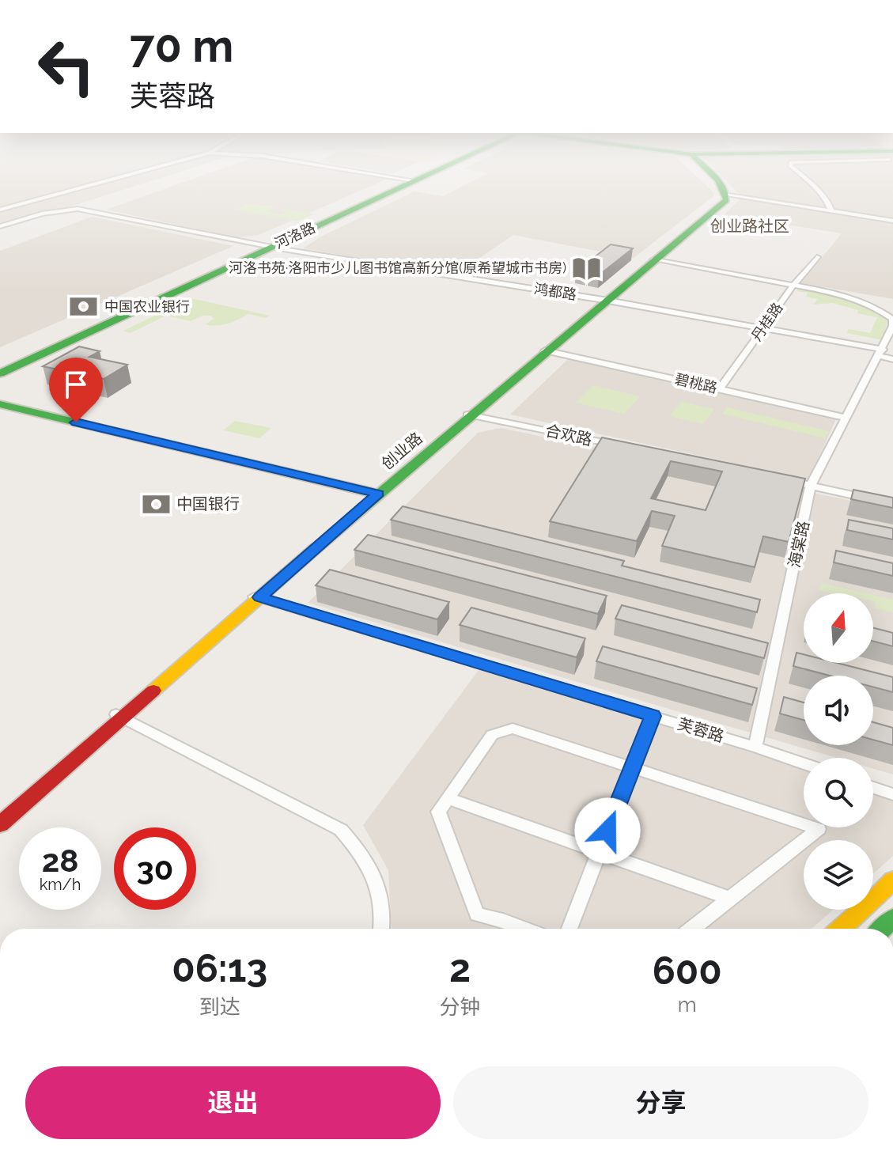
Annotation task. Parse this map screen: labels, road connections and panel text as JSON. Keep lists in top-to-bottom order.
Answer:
{
  "streets": {
    "street": [
      "河洛路",
      "鸿都路",
      "丹桂路",
      "碧桃路",
      "合欢路",
      "创业路",
      "海棠路",
      "芙蓉路"
    ]
  },
  "crossings": [
    ["河洛路", "鸿都路"],
    ["鸿都路", "丹桂路"],
    ["鸿都路", "创业路"],
    ["鸿都路", "海棠路"],
    ["丹桂路", "碧桃路"],
    ["丹桂路", "海棠路"],
    ["碧桃路", "创业路"],
    ["碧桃路", "海棠路"],
    ["合欢路", "创业路"],
    ["创业路", "海棠路"],
    ["创业路", "芙蓉路"],
    ["海棠路", "芙蓉路"]
  ],
  "districts": ["创业路社区"],
  "places": {
    "library": ["河洛书苑·洛阳市少儿图书馆高新分馆(原希望城市书房)"],
    "bank": ["中国农业银行", "中国银行"]
  },
  "north": "top",
  "page": {
    "turn": ["70 m", "芙蓉路"],
    "speed": "28 km/h",
    "limit": "30",
    "eta": [
      "06:13",
      "到达",
      "2",
      "分钟",
      "600",
      "m"
    ],
    "buttons": ["退出", "分享"]
  }
}
